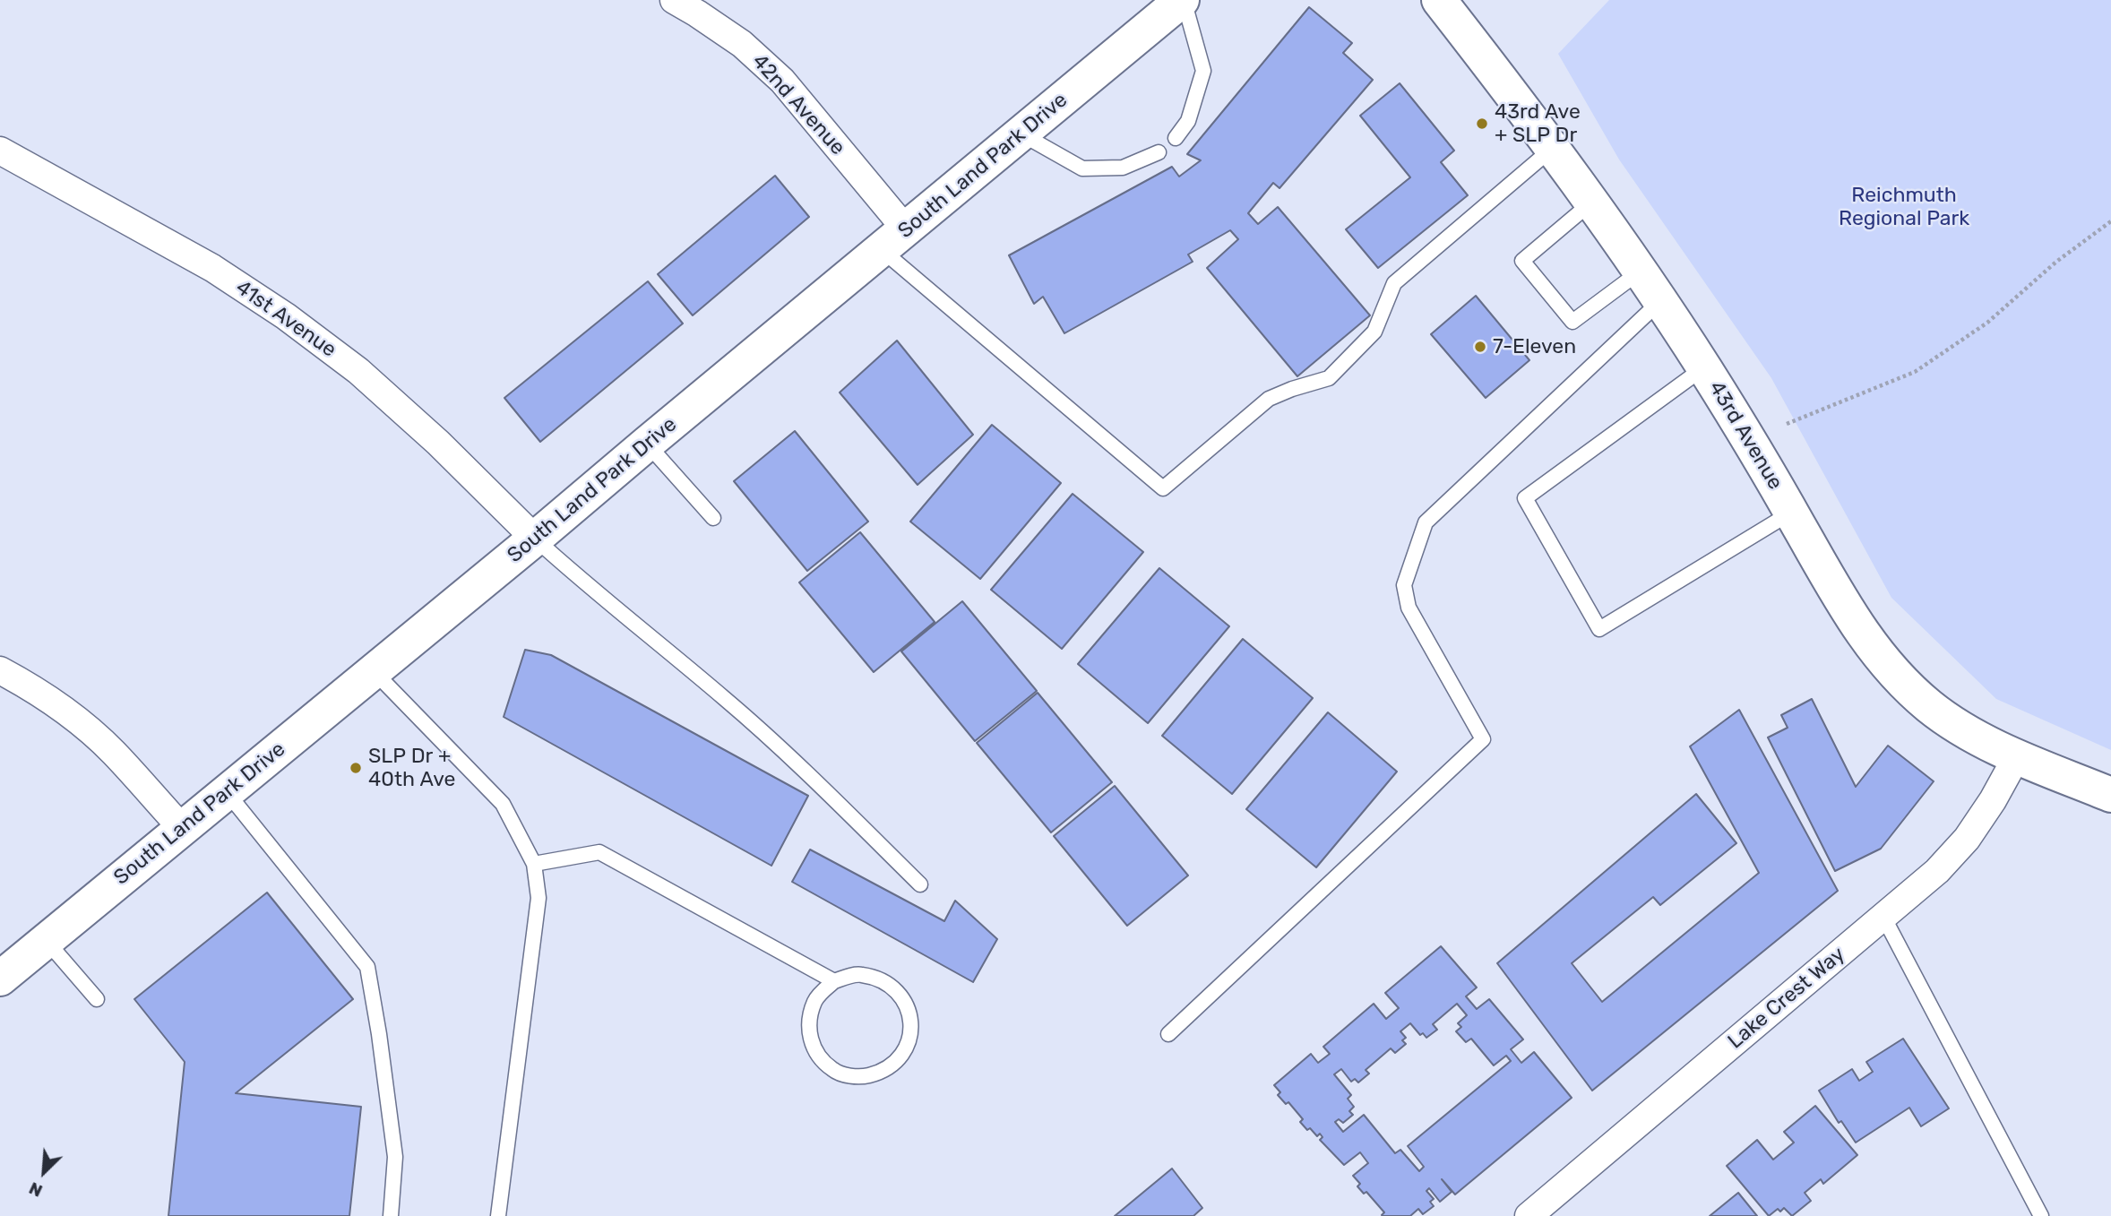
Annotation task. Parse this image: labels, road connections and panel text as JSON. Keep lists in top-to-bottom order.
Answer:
{
  "streets": {
    "street": [
      "42nd Avenue",
      "South Land Park Drive",
      "41st Avenue",
      "43rd Avenue",
      "Lake Crest Way"
    ]
  },
  "crossings": [
    ["42nd Avenue", "South Land Park Drive"],
    ["South Land Park Drive", "41st Avenue"],
    ["43rd Avenue", "Lake Crest Way"]
  ],
  "parks": ["Reichmuth Regional Park"],
  "places": ["43rd Ave + SLP Dr", "7-Eleven", "SLP Dr + 40th Ave"],
  "north": "bottom left"
}
